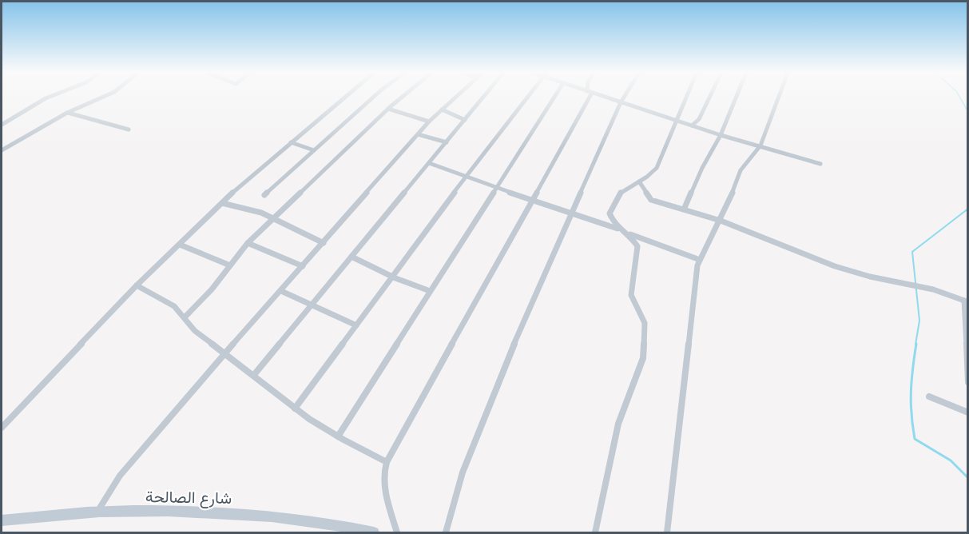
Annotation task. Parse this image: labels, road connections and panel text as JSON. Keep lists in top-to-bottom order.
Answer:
{
  "streets": {
    "main road": ["شارع الصالحة"]
  }
}
